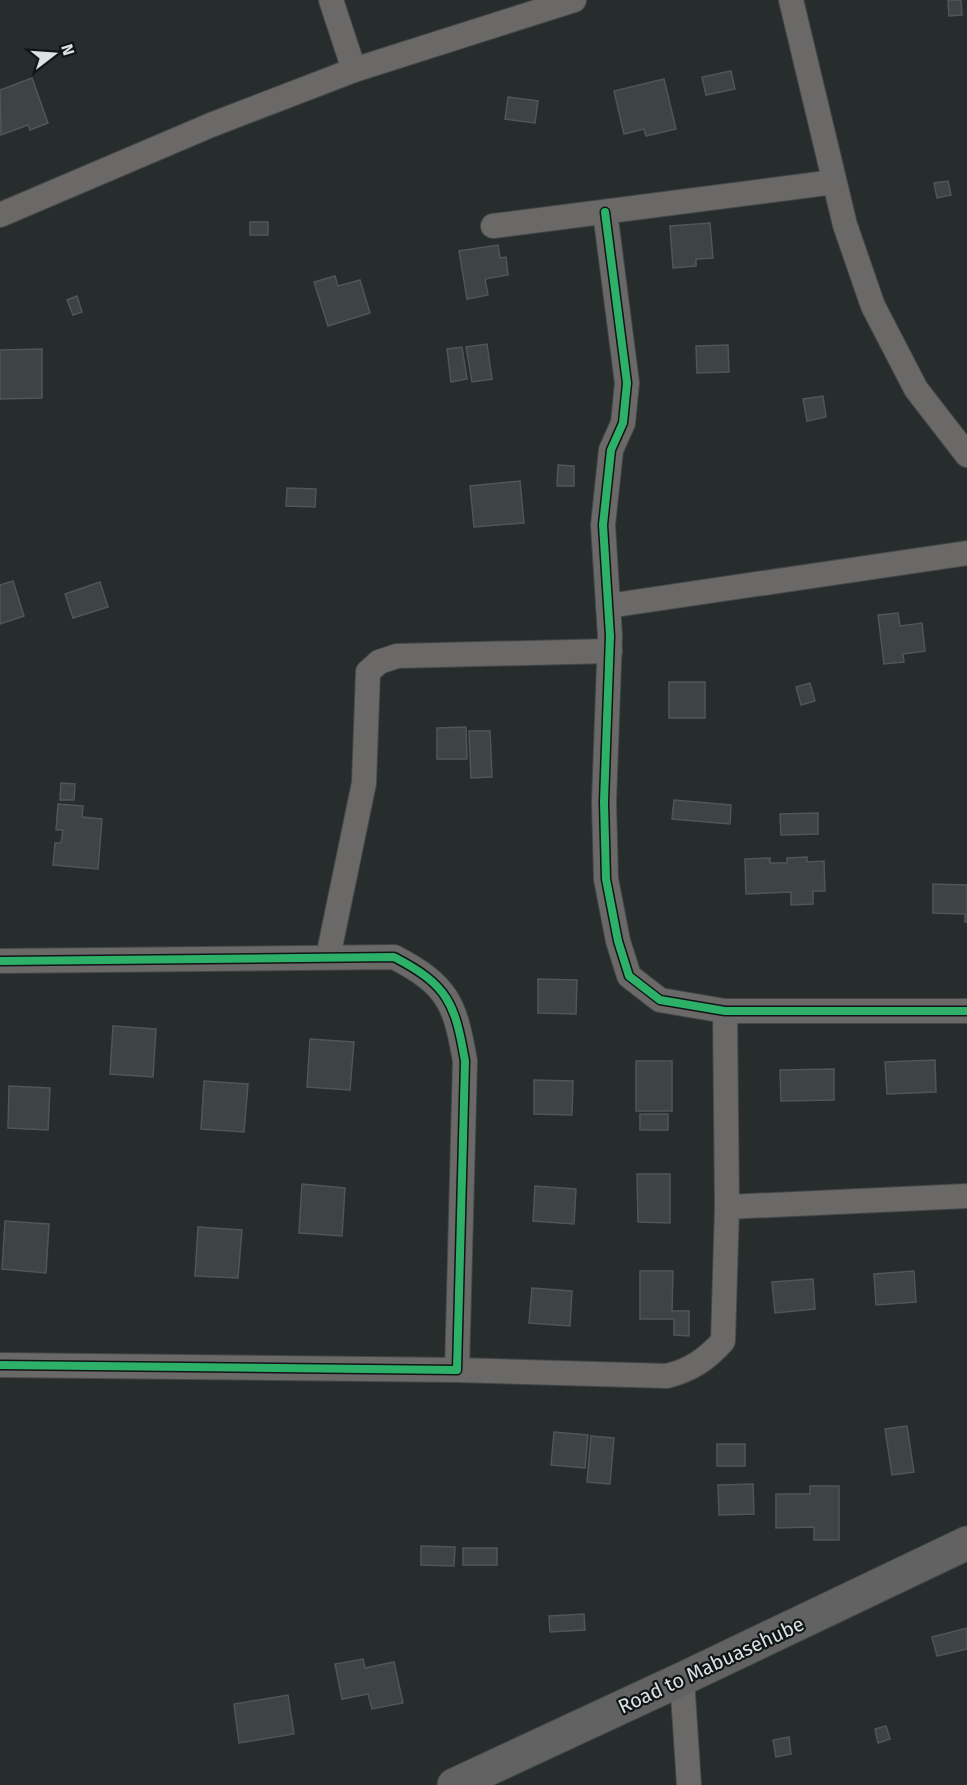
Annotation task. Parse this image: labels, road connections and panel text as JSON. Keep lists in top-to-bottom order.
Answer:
{
  "streets": {
    "main road": ["Road to Mabuasehube"]
  },
  "north": "right"
}
